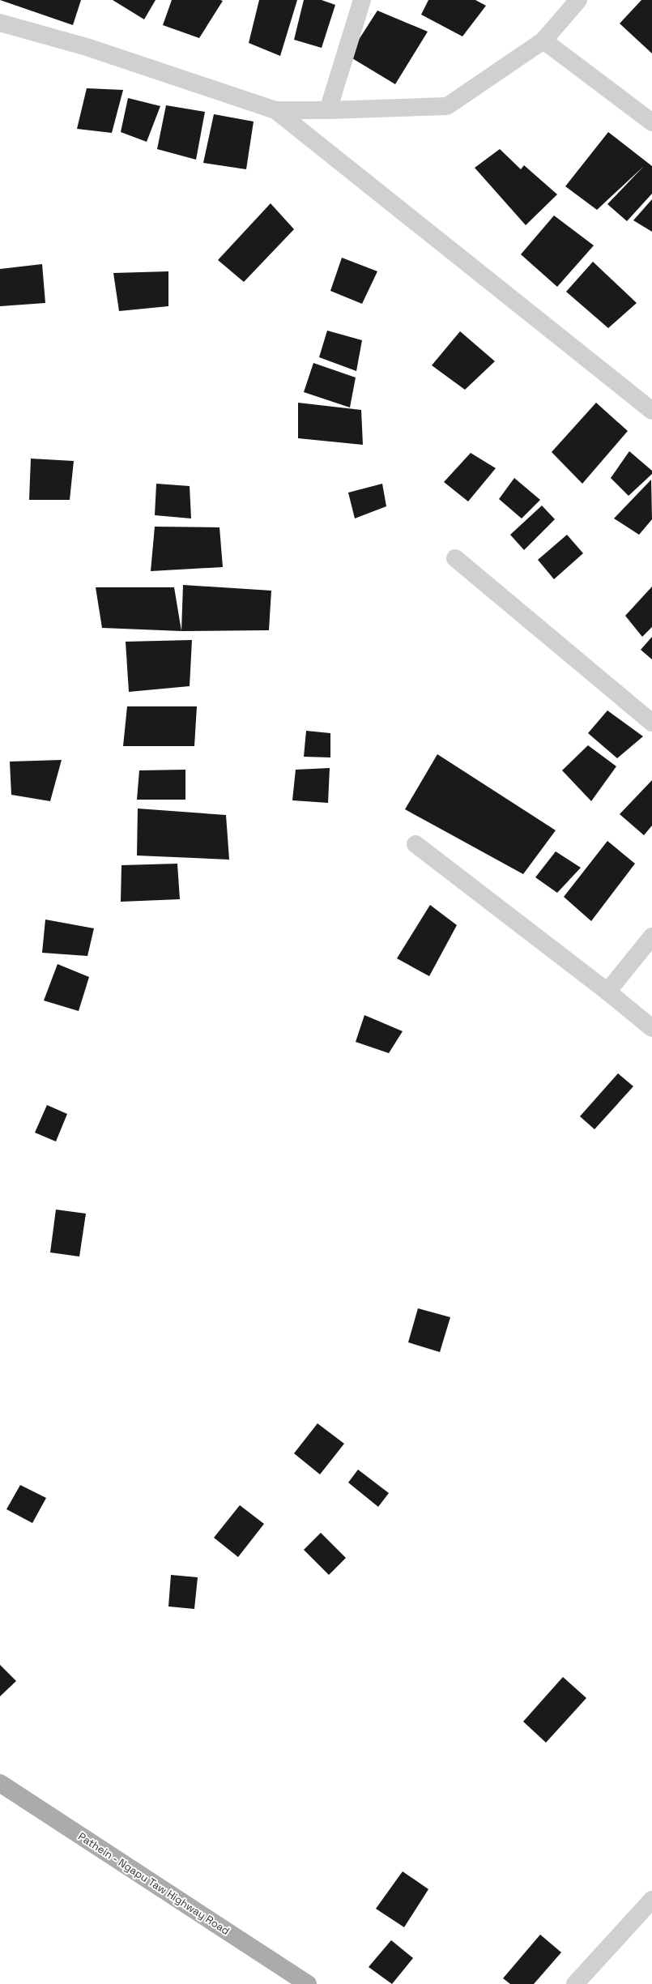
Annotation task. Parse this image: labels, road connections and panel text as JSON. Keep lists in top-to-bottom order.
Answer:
{
  "streets": {
    "main road": ["Pathein - Ngapu Taw Highway Road"]
  }
}
